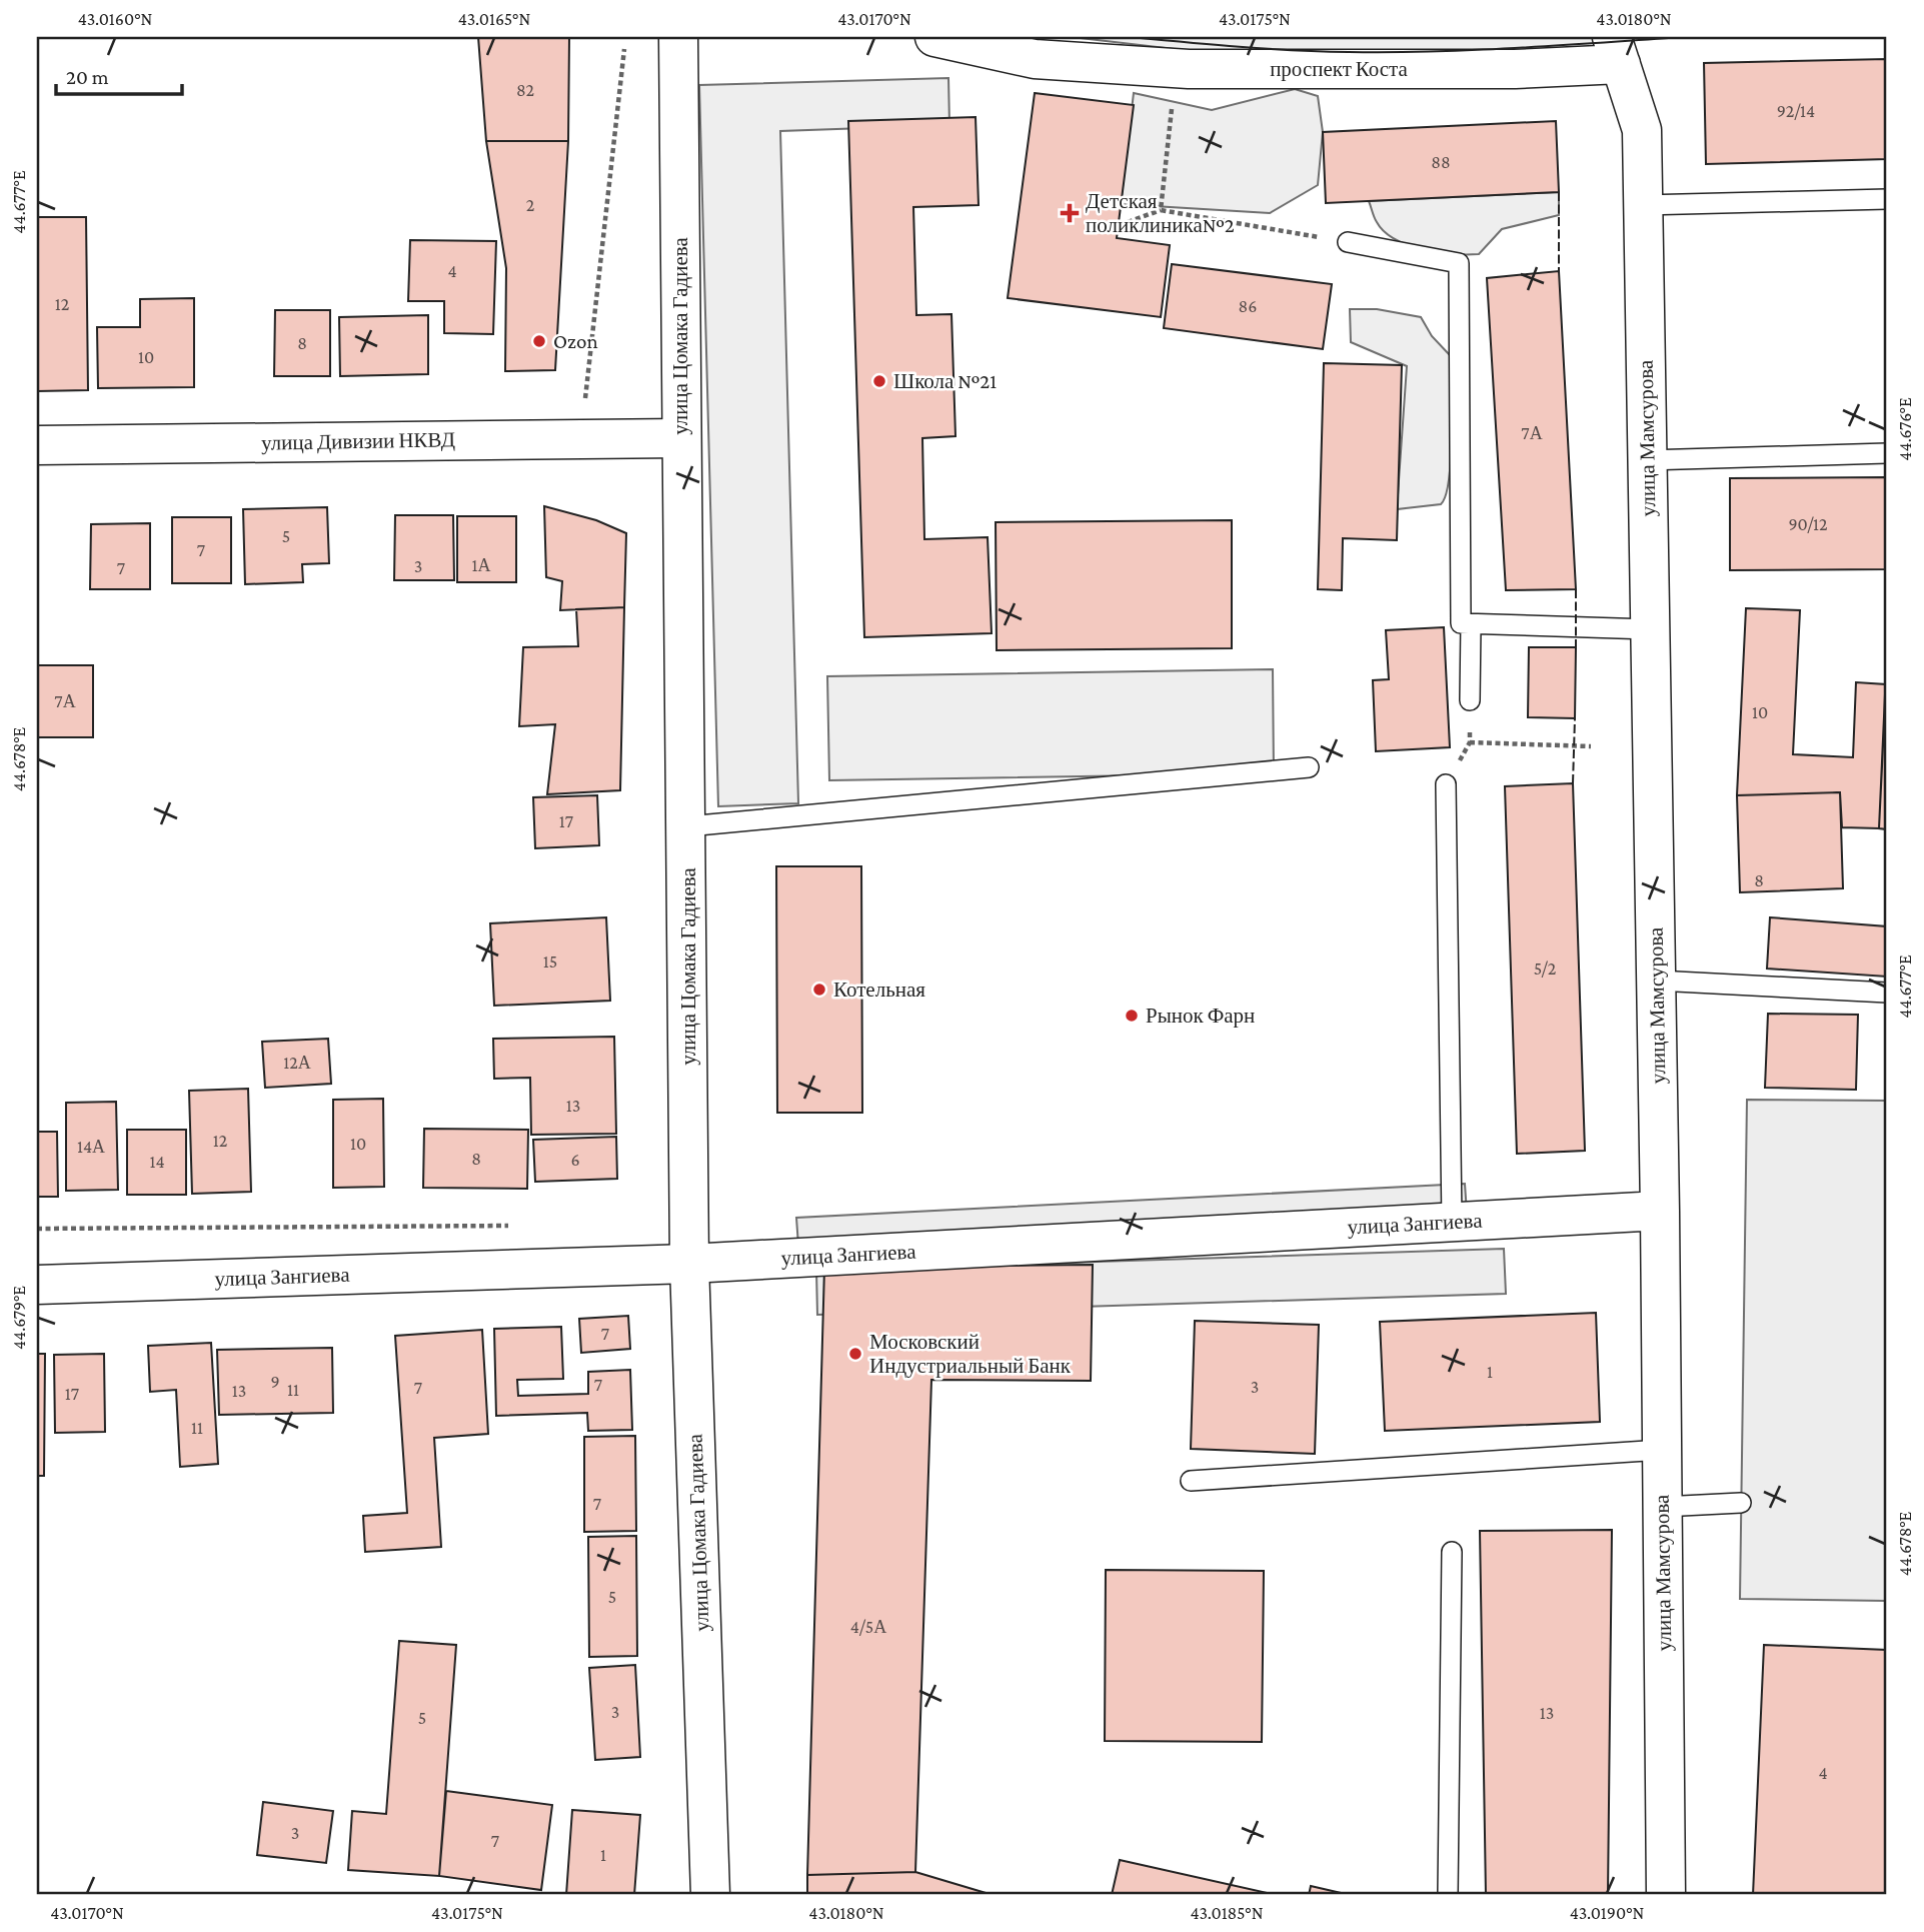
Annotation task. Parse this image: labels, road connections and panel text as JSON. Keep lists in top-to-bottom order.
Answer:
{
  "streets": {
    "street": [
      "проспект Коста",
      "улица Цомака Гадиева",
      "улица Мамсурова",
      "улица Дивизии НКВД",
      "улица Зангиева"
    ]
  },
  "crossings": [
    ["проспект Коста", "улица Мамсурова"],
    ["улица Цомака Гадиева", "улица Дивизии НКВД"],
    ["улица Цомака Гадиева", "улица Зангиева"],
    ["улица Мамсурова", "улица Зангиева"]
  ],
  "places": {
    "health": ["Детская поликлиника№2"],
    "other": [
      "Ozon",
      "Школа №21",
      "Котельная",
      "Рынок Фарн",
      "Московский Индустриальный Банк"
    ]
  },
  "house_numbers": [
    "82",
    "92/14",
    "88",
    "2",
    "4",
    "12",
    "86",
    "8",
    "10",
    "7А",
    "90/12",
    "5",
    "7",
    "1А",
    "3",
    "7",
    "7А",
    "10",
    "17",
    "8",
    "15",
    "5/2",
    "12А",
    "13",
    "12",
    "10",
    "14А",
    "8",
    "6",
    "14",
    "7",
    "1",
    "9",
    "7",
    "3",
    "7",
    "11",
    "13",
    "17",
    "11",
    "7",
    "5",
    "4/5А",
    "3",
    "13",
    "5",
    "4",
    "3",
    "7",
    "1"
  ],
  "scale_bar": "20 m",
  "coordinates": [
    "43.0160°N",
    "43.0165°N",
    "43.0170°N",
    "43.0175°N",
    "43.0180°N",
    "44.677°E",
    "44.676°E",
    "44.678°E",
    "44.679°E",
    "43.0185°N",
    "43.0190°N"
  ]
}
